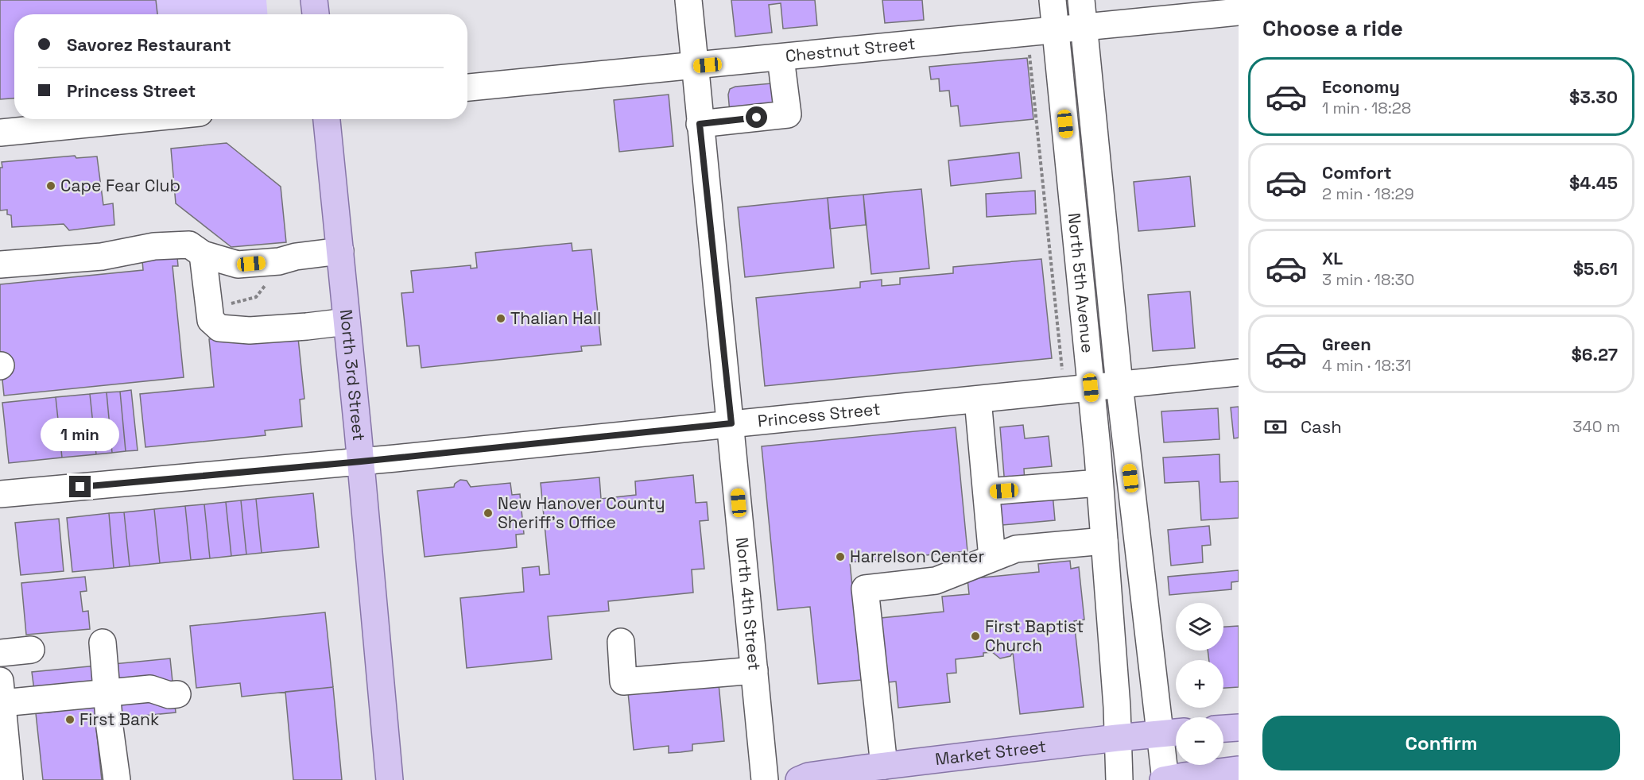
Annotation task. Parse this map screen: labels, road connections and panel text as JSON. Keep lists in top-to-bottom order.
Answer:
{
  "streets": {
    "main road": ["North 3rd Street", "Market Street"],
    "street": [
      "Chestnut Street",
      "North 5th Avenue",
      "Princess Street",
      "North 4th Street"
    ]
  },
  "crossings": [
    ["Chestnut Street", "North 5th Avenue"],
    ["Chestnut Street", "North 4th Street"],
    ["North 5th Avenue", "Princess Street"],
    ["North 5th Avenue", "Market Street"],
    ["North 3rd Street", "Princess Street"],
    ["Princess Street", "North 4th Street"]
  ],
  "places": [
    "Cape Fear Club",
    "Thalian Hall",
    "New Hanover County Sheriff's Office",
    "Harrelson Center",
    "First Baptist Church",
    "First Bank"
  ],
  "page": {
    "heading": "Choose a ride",
    "banner": ["Savorez Restaurant", "Princess Street"],
    "list": [
      {
        "name": "Economy",
        "note": "1 min · 18:28",
        "value": "$3.30"
      },
      {
        "name": "Comfort",
        "note": "2 min · 18:29",
        "value": "$4.45"
      },
      {
        "name": "XL",
        "note": "3 min · 18:30",
        "value": "$5.61"
      },
      {
        "name": "Green",
        "note": "4 min · 18:31",
        "value": "$6.27"
      }
    ],
    "pay": ["Cash", "340 m"],
    "bubble": "1 min",
    "map_buttons": ["+", "−"],
    "buttons": "Confirm"
  }
}
